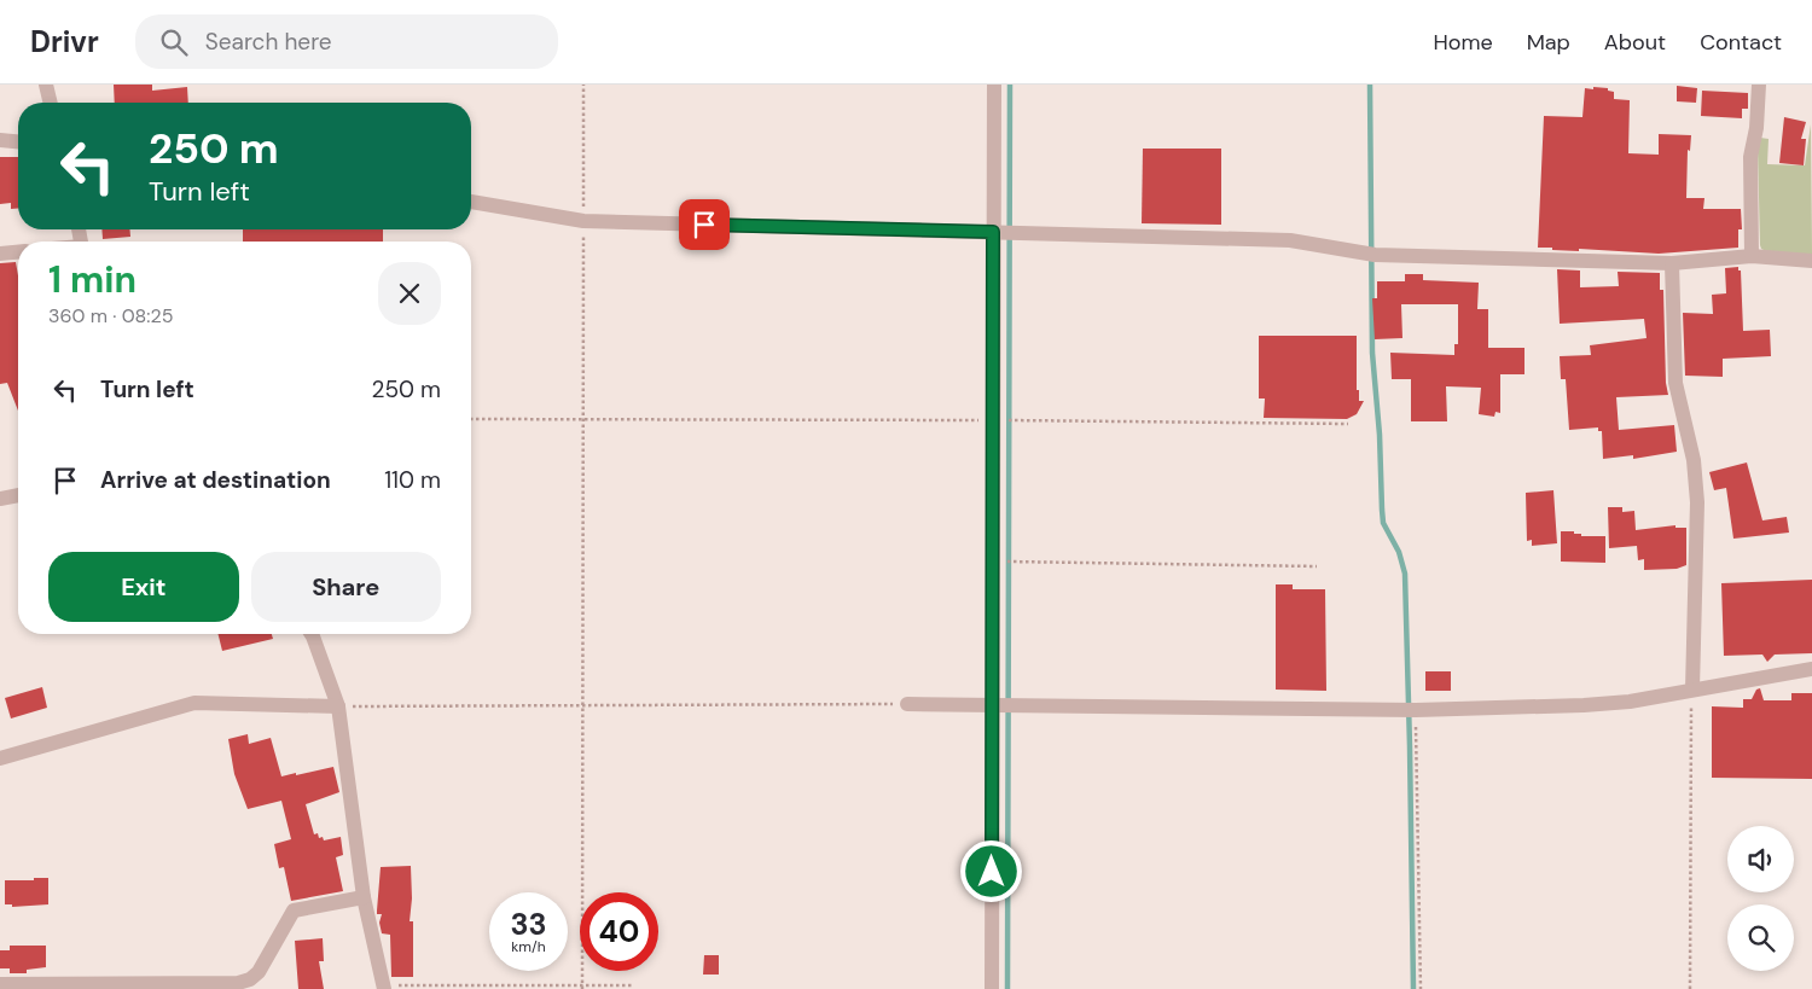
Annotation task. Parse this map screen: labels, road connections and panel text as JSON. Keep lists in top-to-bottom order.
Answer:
{
  "page": {
    "header": "Drivr",
    "search": "Search here",
    "nav": [
      "Home",
      "Map",
      "About",
      "Contact"
    ],
    "turn": ["250 m", "Turn left"],
    "heading": ["1 min", "360 m · 08:25"],
    "list": [
      {
        "name": "Turn left",
        "value": "250 m"
      },
      {
        "name": "Arrive at destination",
        "value": "110 m"
      }
    ],
    "buttons": ["Exit", "Share"],
    "speed": "33 km/h",
    "limit": "40"
  }
}
